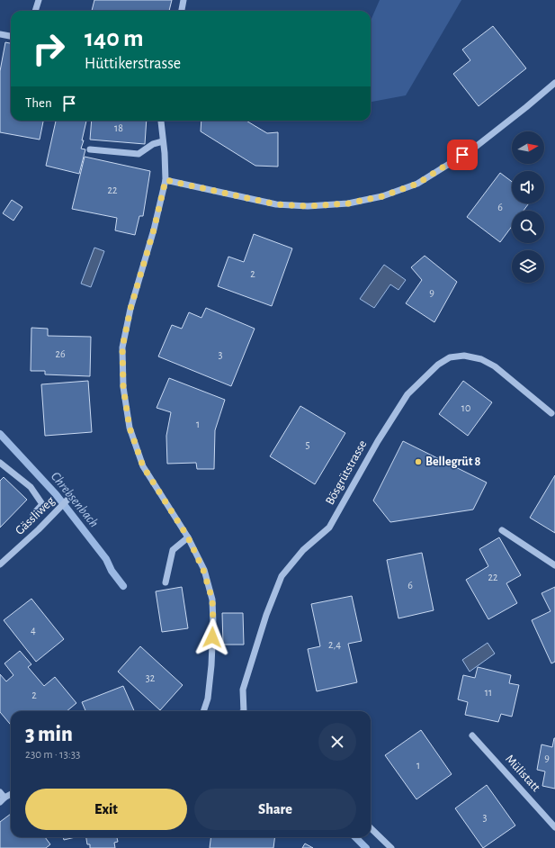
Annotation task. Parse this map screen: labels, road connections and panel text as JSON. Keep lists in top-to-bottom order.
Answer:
{
  "streets": {
    "street": ["Bösgrütstrasse", "Gässliweg", "Mülistatt"]
  },
  "water": ["Chrebsenbach"],
  "places": ["Bellegrüt 8"],
  "house_numbers": [
    "18",
    "22",
    "6",
    "2",
    "9",
    "26",
    "3",
    "10",
    "1",
    "5",
    "22",
    "6",
    "4",
    "2,4",
    "32",
    "11",
    "2",
    "9",
    "1",
    "3"
  ],
  "north": "right",
  "page": {
    "turn": ["140 m", "Hüttikerstrasse"],
    "then": "Then",
    "heading": ["3 min", "230 m · 13:33"],
    "buttons": ["Exit", "Share"]
  }
}
